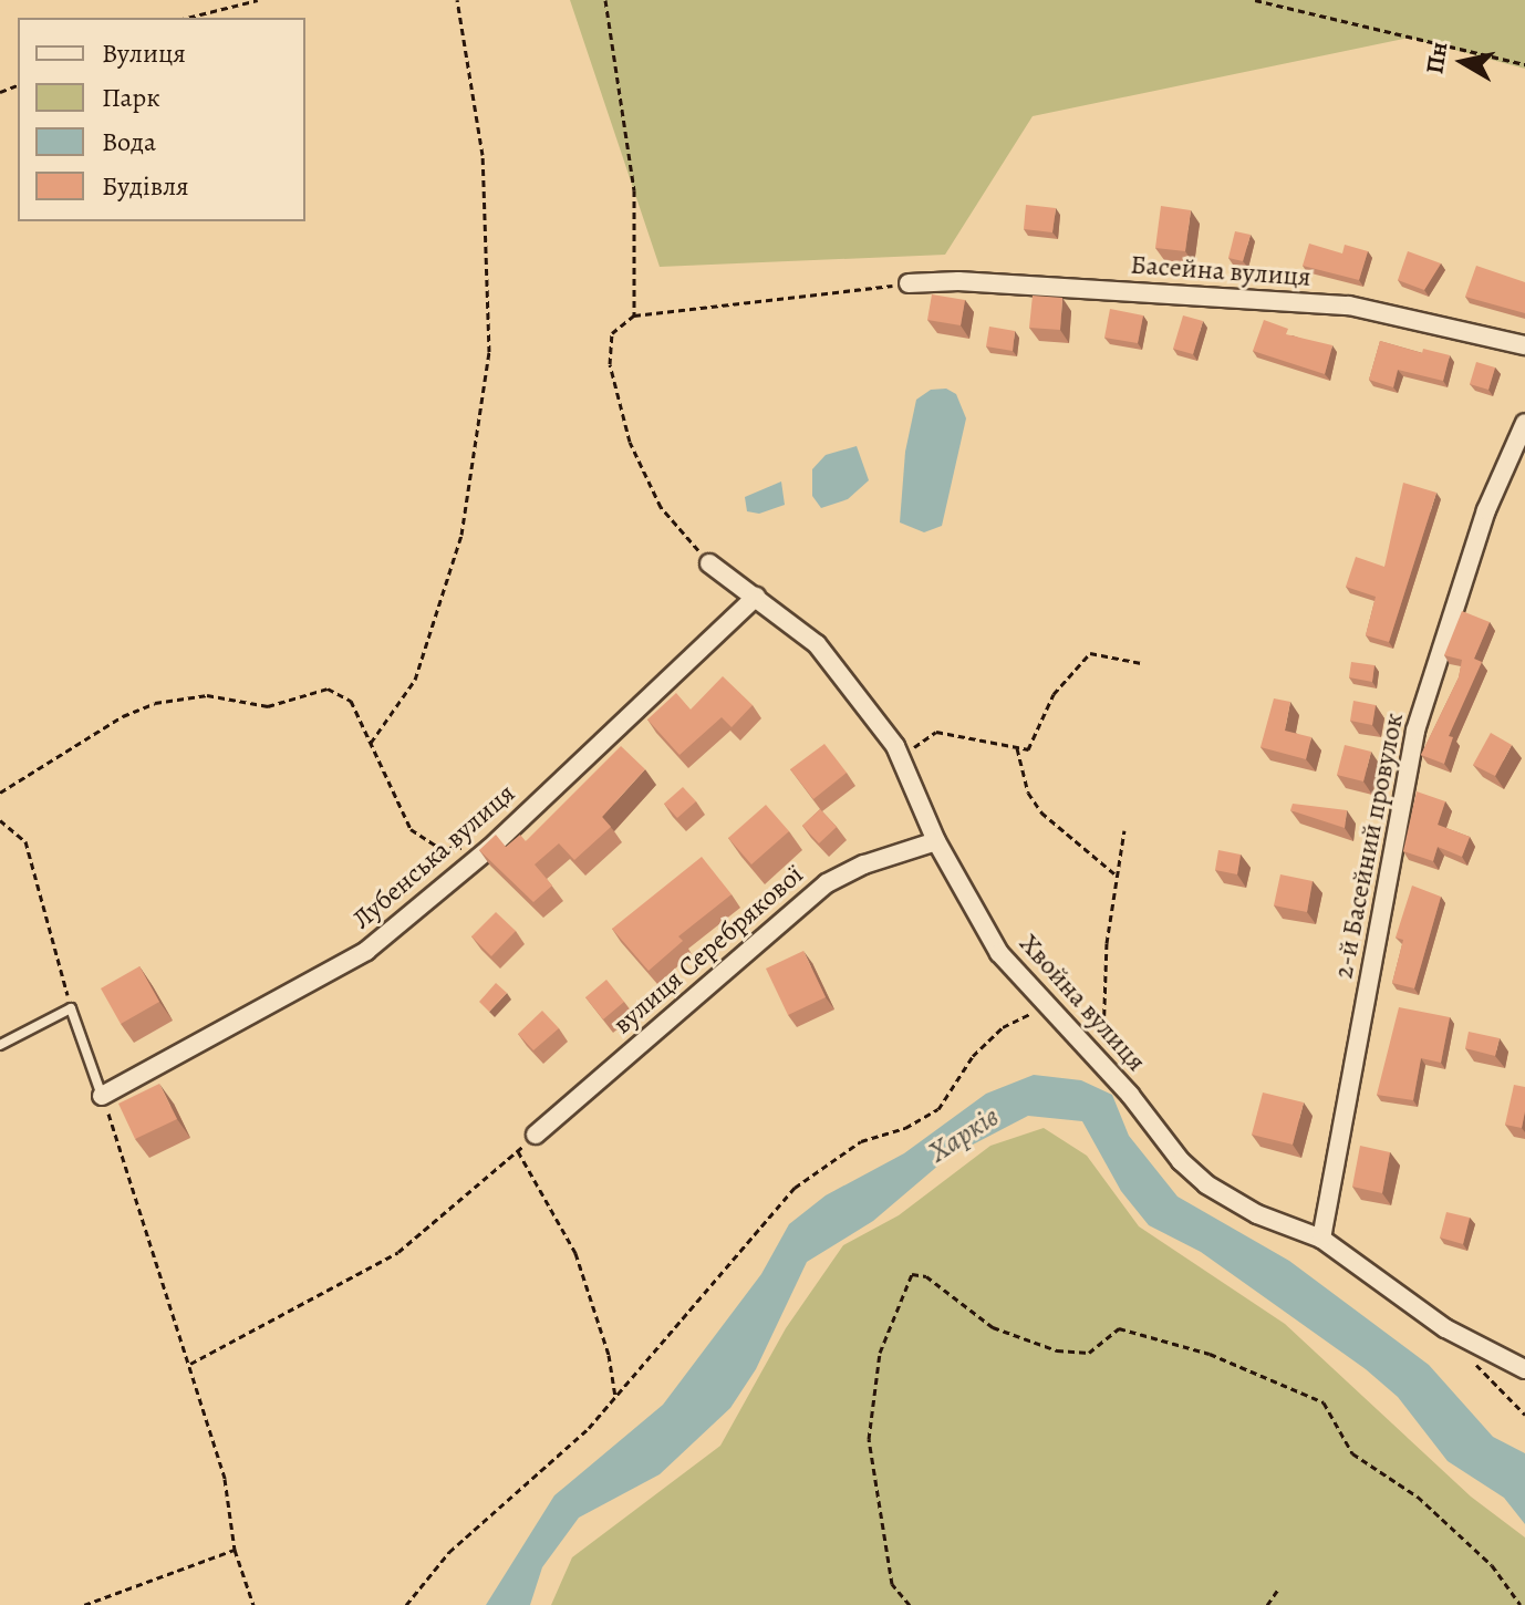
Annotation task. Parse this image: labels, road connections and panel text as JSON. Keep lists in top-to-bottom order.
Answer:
{
  "streets": {
    "street": [
      "Басейна вулиця",
      "2-й Басейний провулок",
      "Лубeнська вулиця",
      "вулиця Серебрякової",
      "Хвойна вулиця"
    ]
  },
  "crossings": [
    ["2-й Басейний провулок", "Хвойна вулиця"],
    ["Лубeнська вулиця", "Хвойна вулиця"],
    ["вулиця Серебрякової", "Хвойна вулиця"]
  ],
  "water": ["Харків"],
  "legend": [
    "Вулиця",
    "Парк",
    "Вода",
    "Будівля"
  ],
  "north": "left"
}
